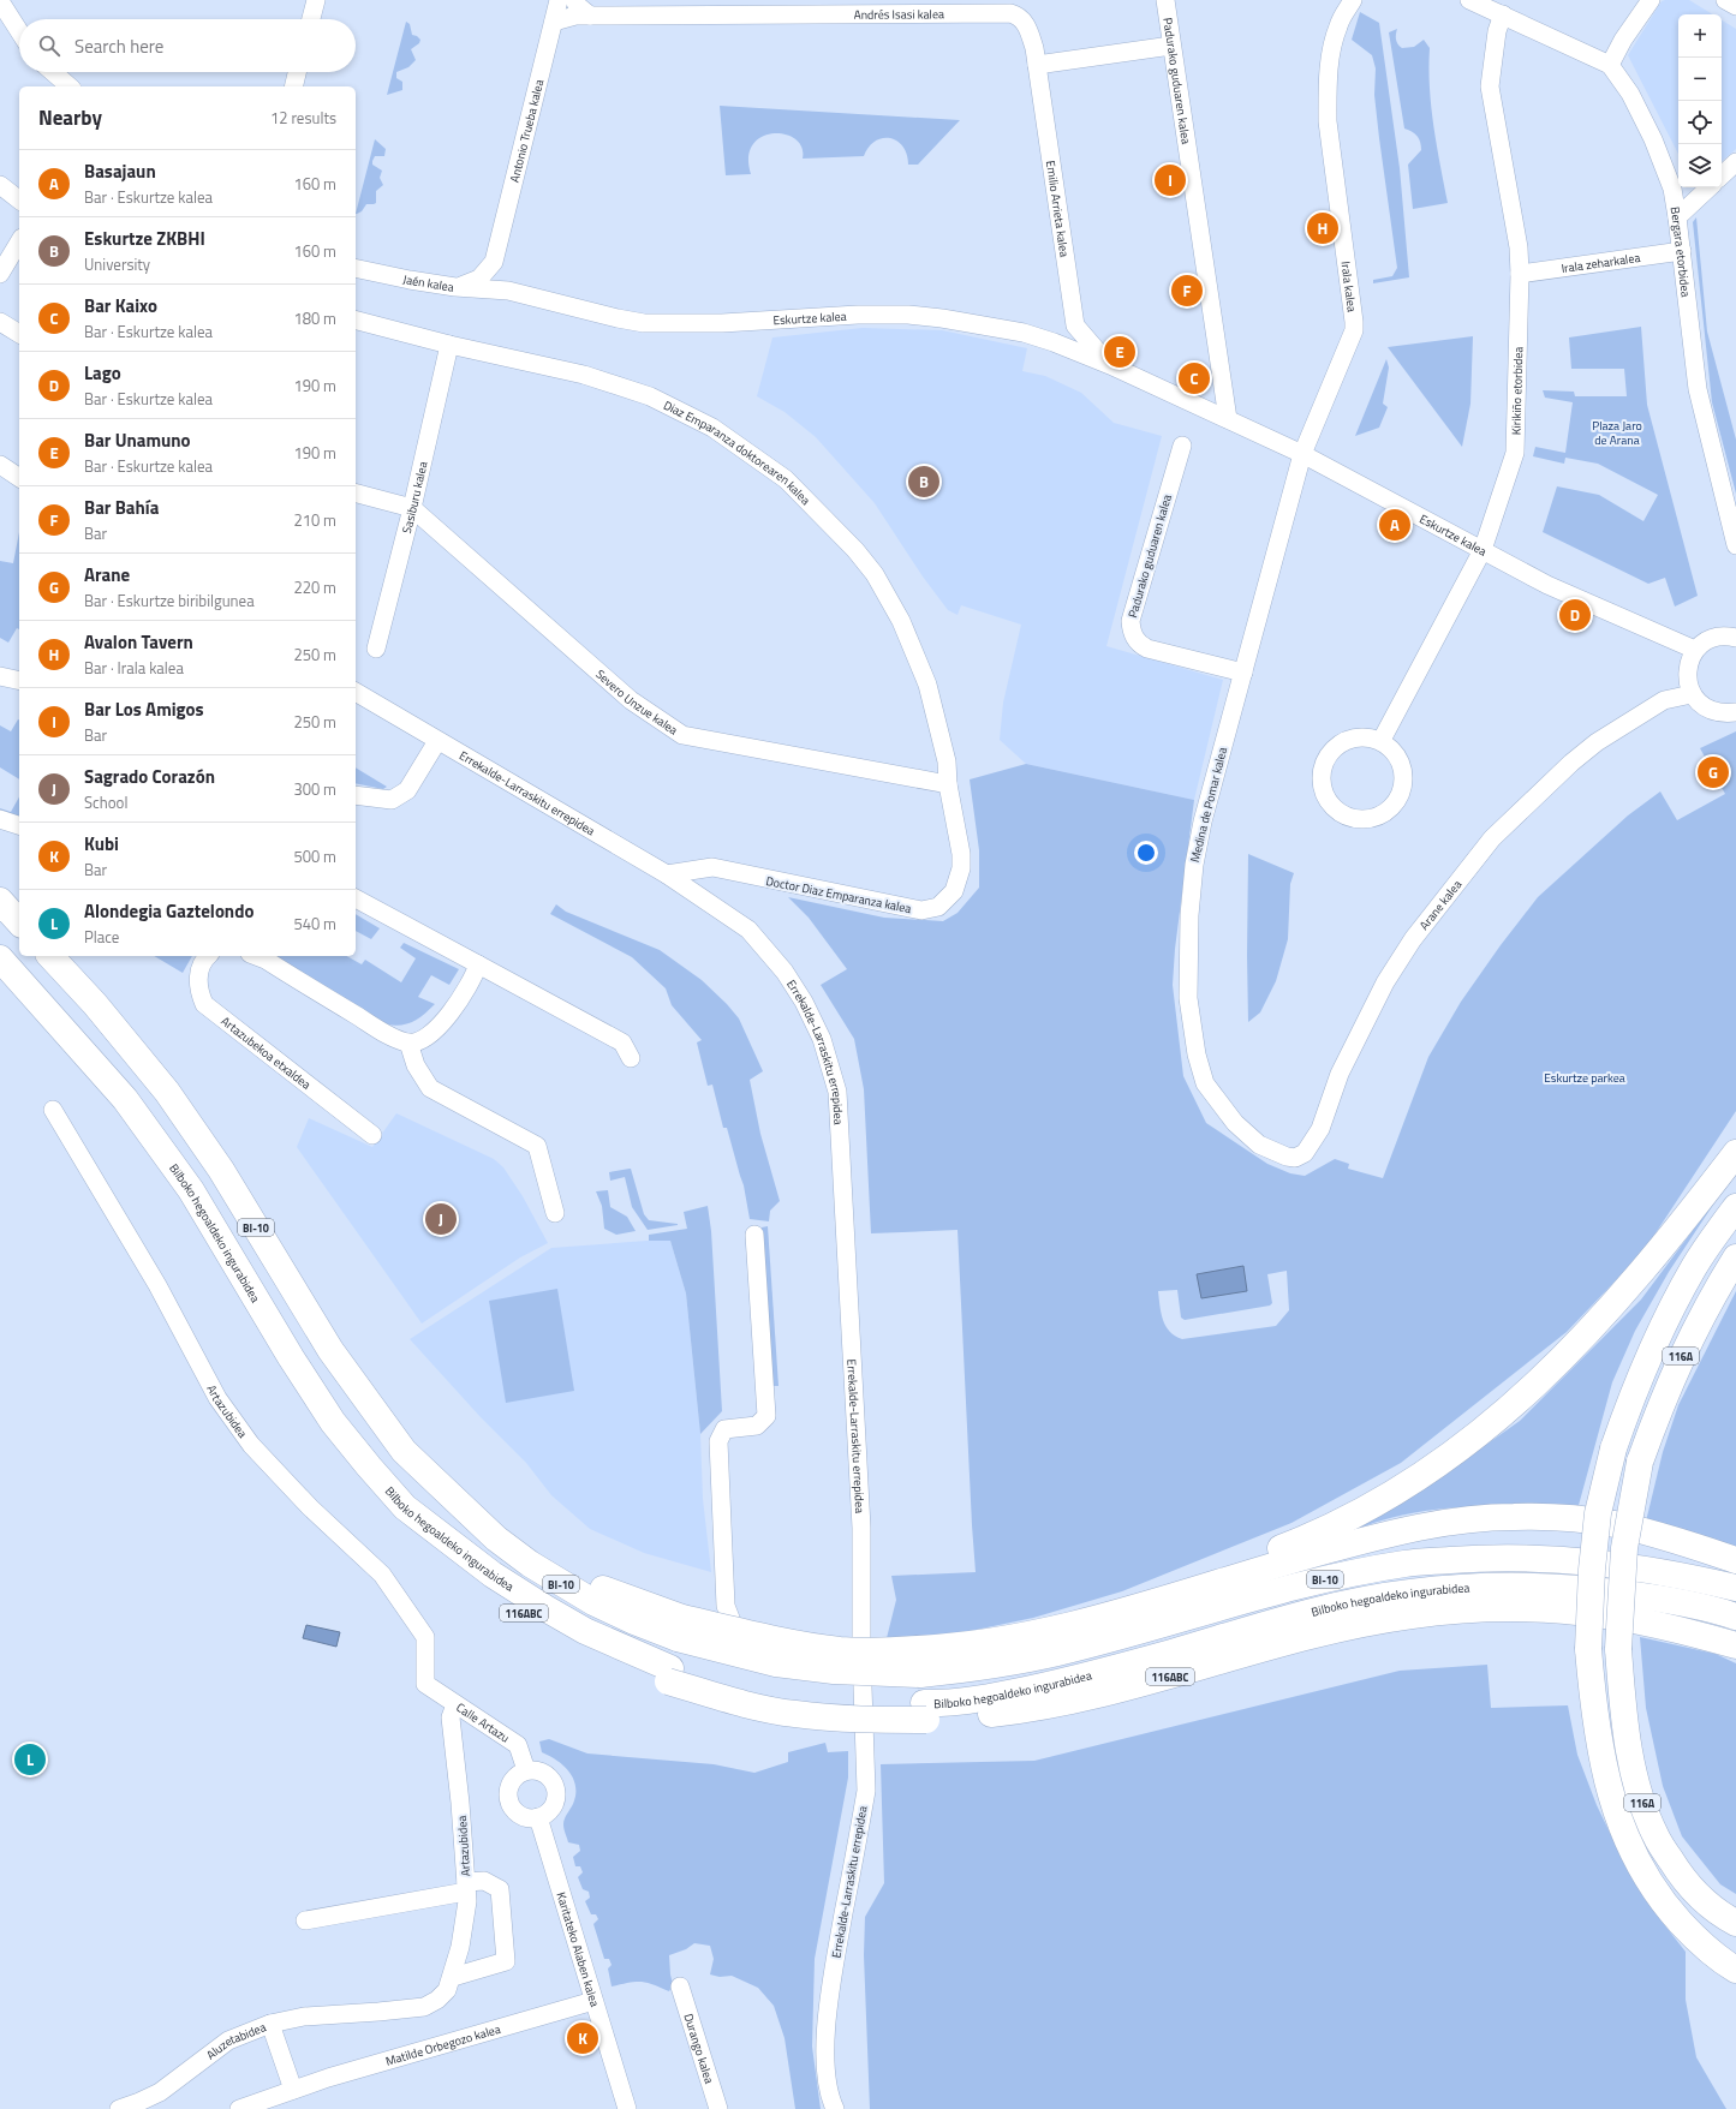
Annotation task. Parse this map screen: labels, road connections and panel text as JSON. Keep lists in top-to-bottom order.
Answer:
{
  "streets": {
    "highway": [
      "BI-10",
      "Bilboko hegoaldeko ingurabidea",
      "116A",
      "116ABC"
    ],
    "street": [
      "Andrés Isasi kalea",
      "Padurako guduaren kalea",
      "Antonio Trueba kalea",
      "Emilio Arrieta kalea",
      "Bergara etorbidea",
      "Irala zeharkalea",
      "Jaén kalea",
      "Irala kalea",
      "Eskurtze kalea",
      "Kirikiño etorbidea",
      "Diaz Emparanza doktorearen kalea",
      "Sasiburu kalea",
      "Severo Unzue kalea",
      "Errekalde-Larraskitu errepidea",
      "Medina de Pomar kalea",
      "Doctor Diaz Emparanza kalea",
      "Arane kalea",
      "Artazubekoa etxaldea",
      "Artazubidea",
      "Calle Artazu",
      "Karitateko Alaben kalea",
      "Aluzetabidea",
      "Matilde Orbegozo kalea",
      "Durango kalea"
    ]
  },
  "crossings": [
    ["Andrés Isasi kalea", "Antonio Trueba kalea"],
    ["Andrés Isasi kalea", "Emilio Arrieta kalea"],
    ["Padurako guduaren kalea", "Eskurtze kalea"],
    ["Padurako guduaren kalea", "Medina de Pomar kalea"],
    ["Antonio Trueba kalea", "Jaén kalea"],
    ["Emilio Arrieta kalea", "Eskurtze kalea"],
    ["Bergara etorbidea", "Irala zeharkalea"],
    ["Bergara etorbidea", "Kirikiño etorbidea"],
    ["Irala zeharkalea", "Kirikiño etorbidea"],
    ["Jaén kalea", "Eskurtze kalea"],
    ["Irala kalea", "Eskurtze kalea"],
    ["Irala kalea", "Medina de Pomar kalea"],
    ["Eskurtze kalea", "Kirikiño etorbidea"],
    ["Eskurtze kalea", "Medina de Pomar kalea"],
    ["Diaz Emparanza doktorearen kalea", "Sasiburu kalea"],
    ["Diaz Emparanza doktorearen kalea", "Severo Unzue kalea"],
    ["Diaz Emparanza doktorearen kalea", "Doctor Diaz Emparanza kalea"],
    ["Sasiburu kalea", "Severo Unzue kalea"],
    ["Severo Unzue kalea", "Doctor Diaz Emparanza kalea"],
    ["Errekalde-Larraskitu errepidea", "Doctor Diaz Emparanza kalea"],
    ["Medina de Pomar kalea", "Arane kalea"],
    ["Bilboko hegoaldeko ingurabidea", "116ABC"],
    ["Artazubidea", "Calle Artazu"],
    ["Artazubidea", "Aluzetabidea"],
    ["Calle Artazu", "Karitateko Alaben kalea"],
    ["Karitateko Alaben kalea", "Matilde Orbegozo kalea"],
    ["Aluzetabidea", "Matilde Orbegozo kalea"]
  ],
  "parks": ["Plaza Jaro de Arana", "Eskurtze parkea"],
  "page": {
    "map_buttons": ["+", "−"],
    "search": "Search here",
    "heading": ["Nearby", "12 results"],
    "list": [
      {
        "mark": "A",
        "name": "Basajaun",
        "note": "Bar · Eskurtze kalea",
        "value": "160 m"
      },
      {
        "mark": "B",
        "name": "Eskurtze ZKBHI",
        "note": "University",
        "value": "160 m"
      },
      {
        "mark": "C",
        "name": "Bar Kaixo",
        "note": "Bar · Eskurtze kalea",
        "value": "180 m"
      },
      {
        "mark": "D",
        "name": "Lago",
        "note": "Bar · Eskurtze kalea",
        "value": "190 m"
      },
      {
        "mark": "E",
        "name": "Bar Unamuno",
        "note": "Bar · Eskurtze kalea",
        "value": "190 m"
      },
      {
        "mark": "F",
        "name": "Bar Bahía",
        "note": "Bar",
        "value": "210 m"
      },
      {
        "mark": "G",
        "name": "Arane",
        "note": "Bar · Eskurtze biribilgunea",
        "value": "220 m"
      },
      {
        "mark": "H",
        "name": "Avalon Tavern",
        "note": "Bar · Irala kalea",
        "value": "250 m"
      },
      {
        "mark": "I",
        "name": "Bar Los Amigos",
        "note": "Bar",
        "value": "250 m"
      },
      {
        "mark": "J",
        "name": "Sagrado Corazón",
        "note": "School",
        "value": "300 m"
      },
      {
        "mark": "K",
        "name": "Kubi",
        "note": "Bar",
        "value": "500 m"
      },
      {
        "mark": "L",
        "name": "Alondegia Gaztelondo",
        "note": "Place",
        "value": "540 m"
      }
    ],
    "pins": [
      "I",
      "H",
      "F",
      "E",
      "C",
      "B",
      "A",
      "D",
      "G",
      "J",
      "L",
      "K"
    ]
  }
}
